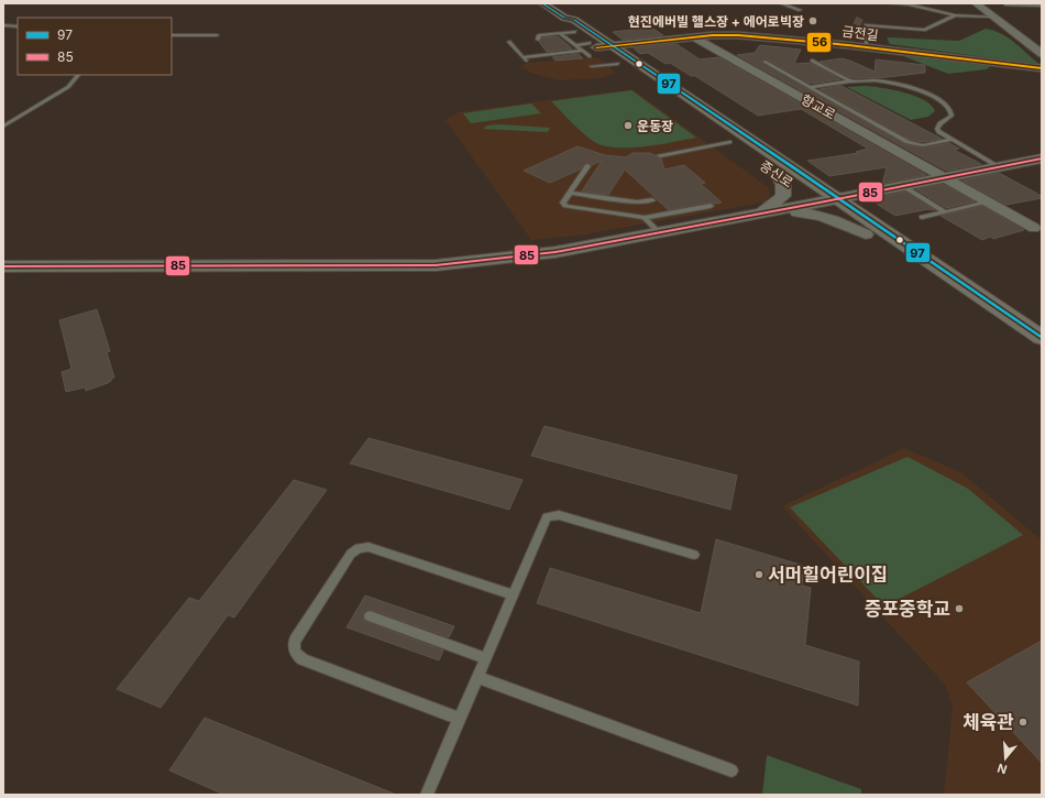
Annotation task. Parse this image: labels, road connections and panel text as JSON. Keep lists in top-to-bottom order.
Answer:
{
  "streets": {
    "main road": ["증신로"],
    "street": ["금전길", "향교로"]
  },
  "crossings": [
    ["금전길", "향교로"],
    ["금전길", "증신로"]
  ],
  "places": [
    "현진에버빌 헬스장 + 에어로빅장",
    "운동장",
    "서머힐어린이집",
    "증포중학교",
    "체육관"
  ],
  "lines": ["transit line 97", "transit line 56", "transit line 85"],
  "legend": ["97", "85"],
  "north": "bottom"
}
